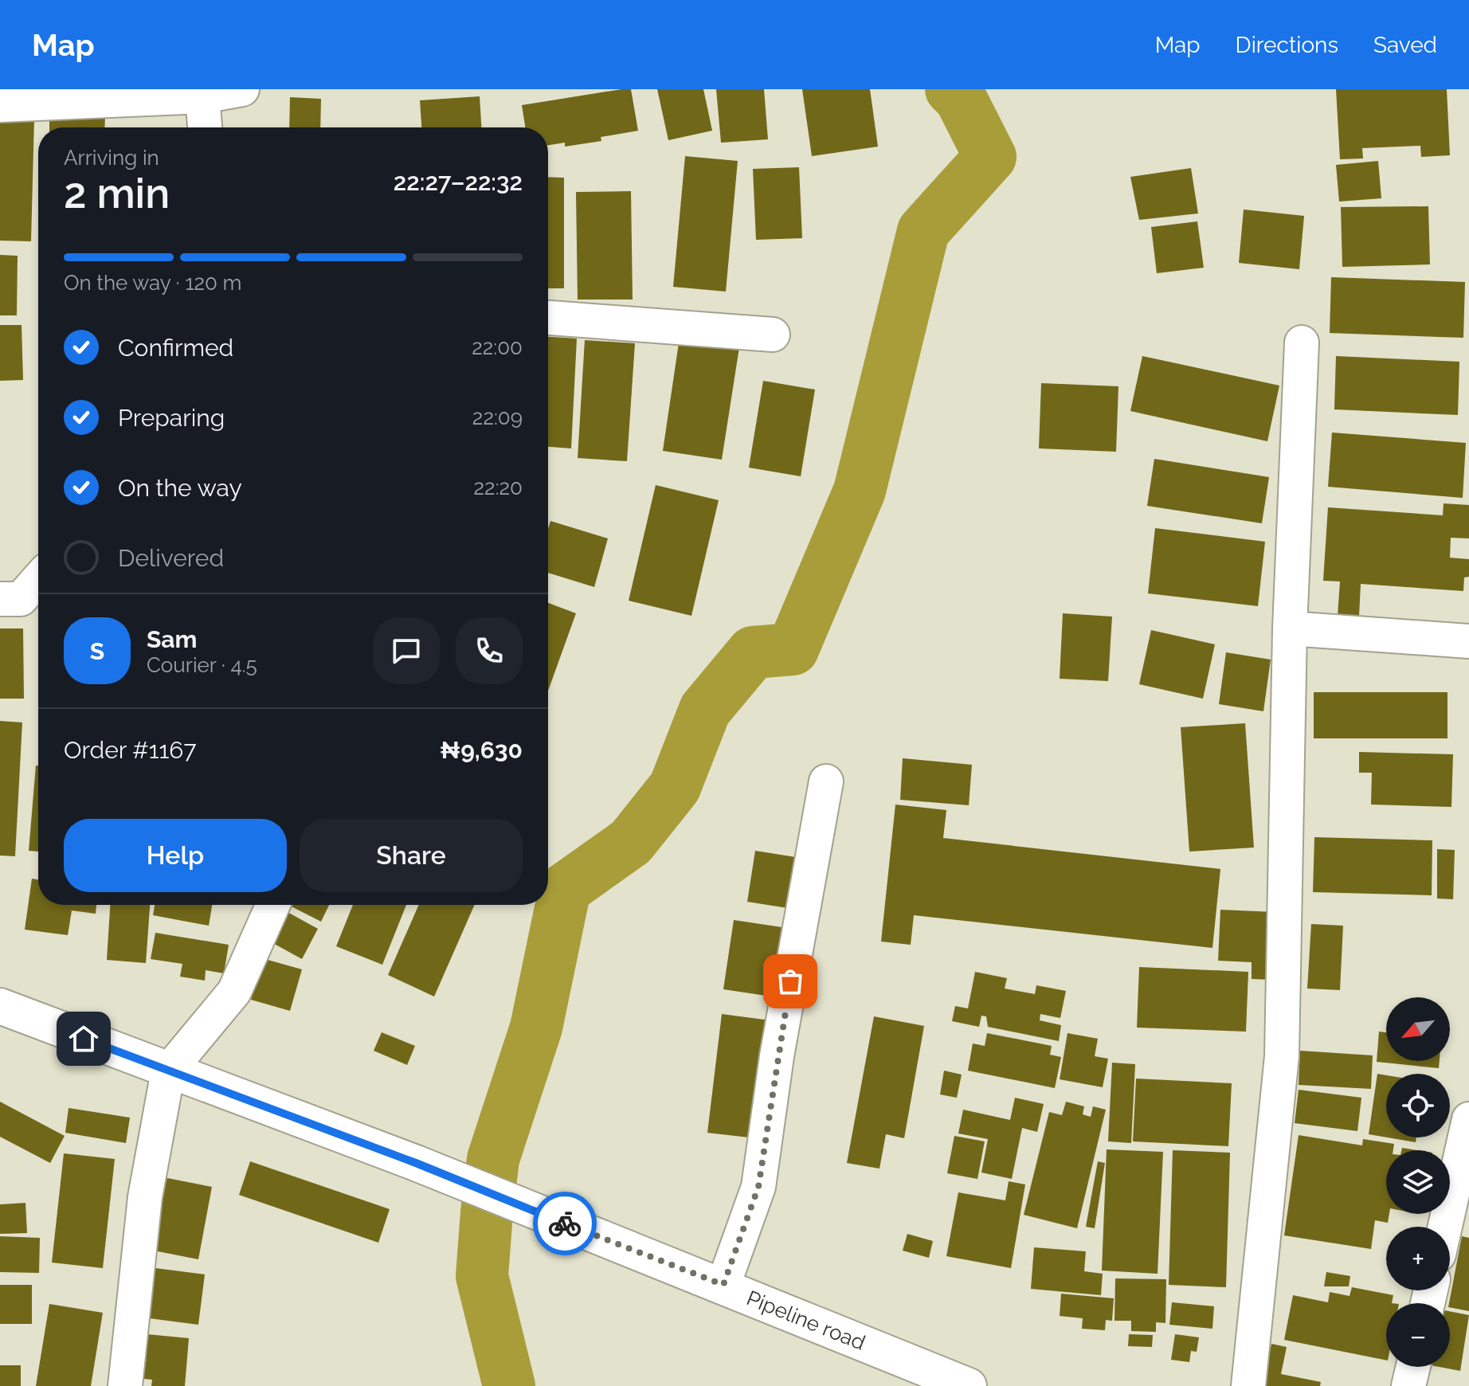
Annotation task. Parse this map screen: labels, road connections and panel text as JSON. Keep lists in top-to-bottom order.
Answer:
{
  "streets": {
    "main road": ["Pipeline road"]
  },
  "north": "bottom left",
  "page": {
    "header": "Map",
    "nav": ["Map", "Directions", "Saved"],
    "heading": ["2 min", "Arriving in", "22:27–22:32"],
    "panel": [
      "Sam",
      "Courier · 4.5",
      "Order #1167",
      "₦9,630"
    ],
    "bar": "On the way · 120 m",
    "list": [
      ["Confirmed", "22:00"],
      ["Preparing", "22:09"],
      ["On the way", "22:20"],
      "Delivered"
    ],
    "round": "S",
    "buttons": ["Help", "Share"],
    "map_buttons": ["+", "−"]
  }
}
